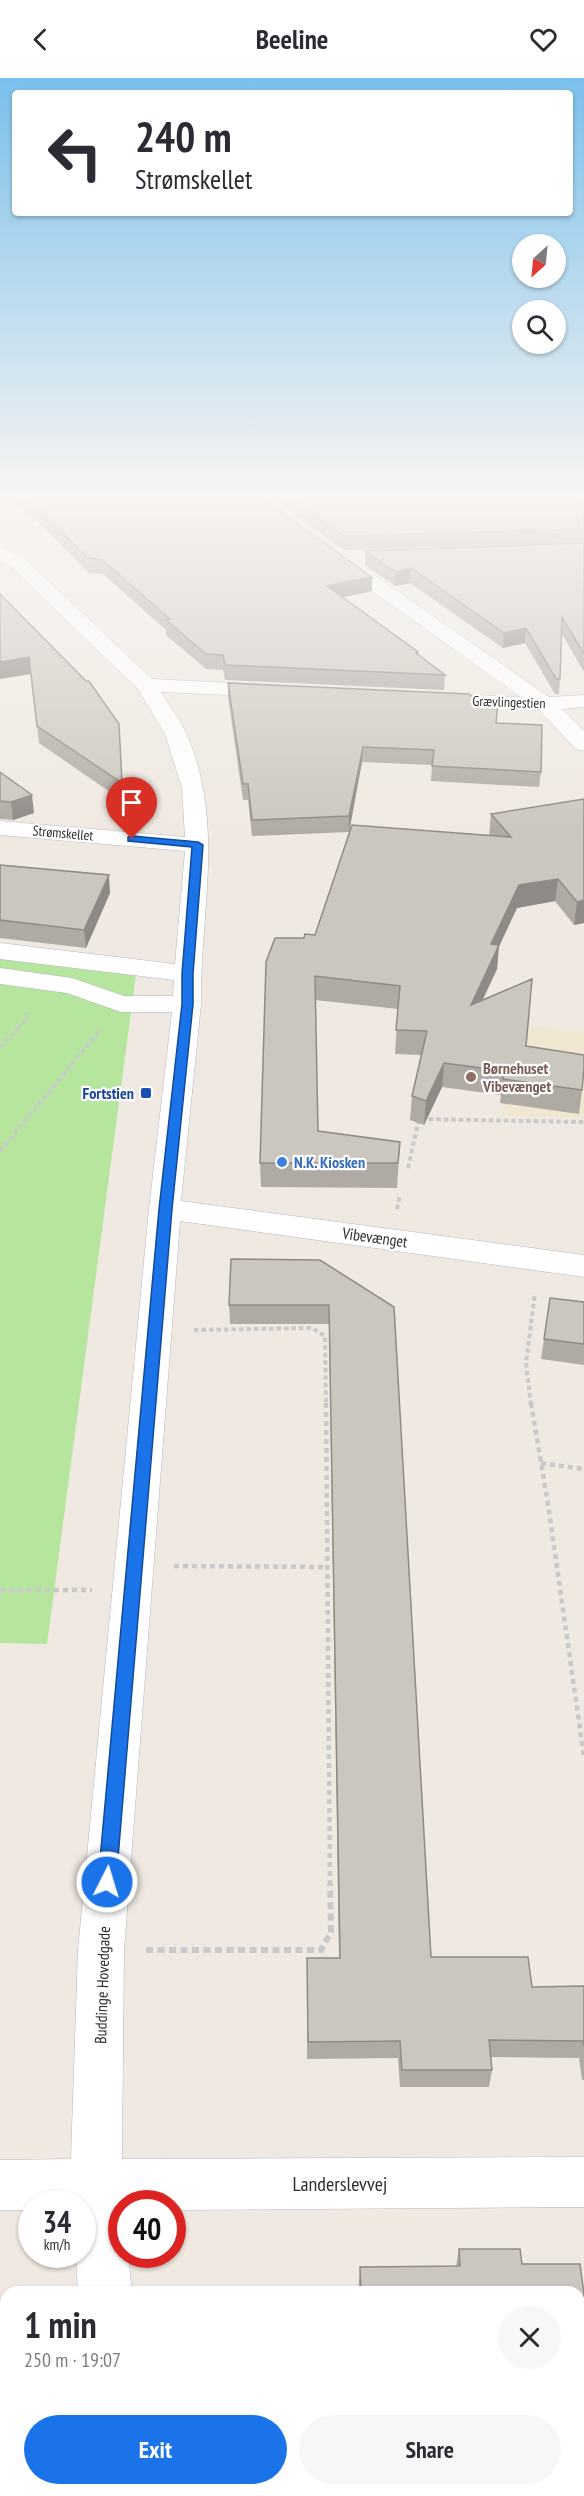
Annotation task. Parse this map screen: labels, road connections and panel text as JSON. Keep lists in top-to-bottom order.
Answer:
{
  "streets": {
    "street": [
      "Grævlingestien",
      "Strømskellet",
      "Vibevænget",
      "Buddinge Hovedgade",
      "Landerslevvej"
    ]
  },
  "crossings": [
    ["Strømskellet", "Buddinge Hovedgade"],
    ["Vibevænget", "Buddinge Hovedgade"],
    ["Buddinge Hovedgade", "Landerslevvej"]
  ],
  "places": {
    "other": ["Børnehuset Vibevænget", "N.K. Kiosken"],
    "transit": ["Fortstien"]
  },
  "north": "bottom left",
  "page": {
    "header": "Beeline",
    "turn": ["240 m", "Strømskellet"],
    "speed": "34 km/h",
    "limit": "40",
    "heading": ["1 min", "250 m · 19:07"],
    "buttons": ["Exit", "Share"]
  }
}
